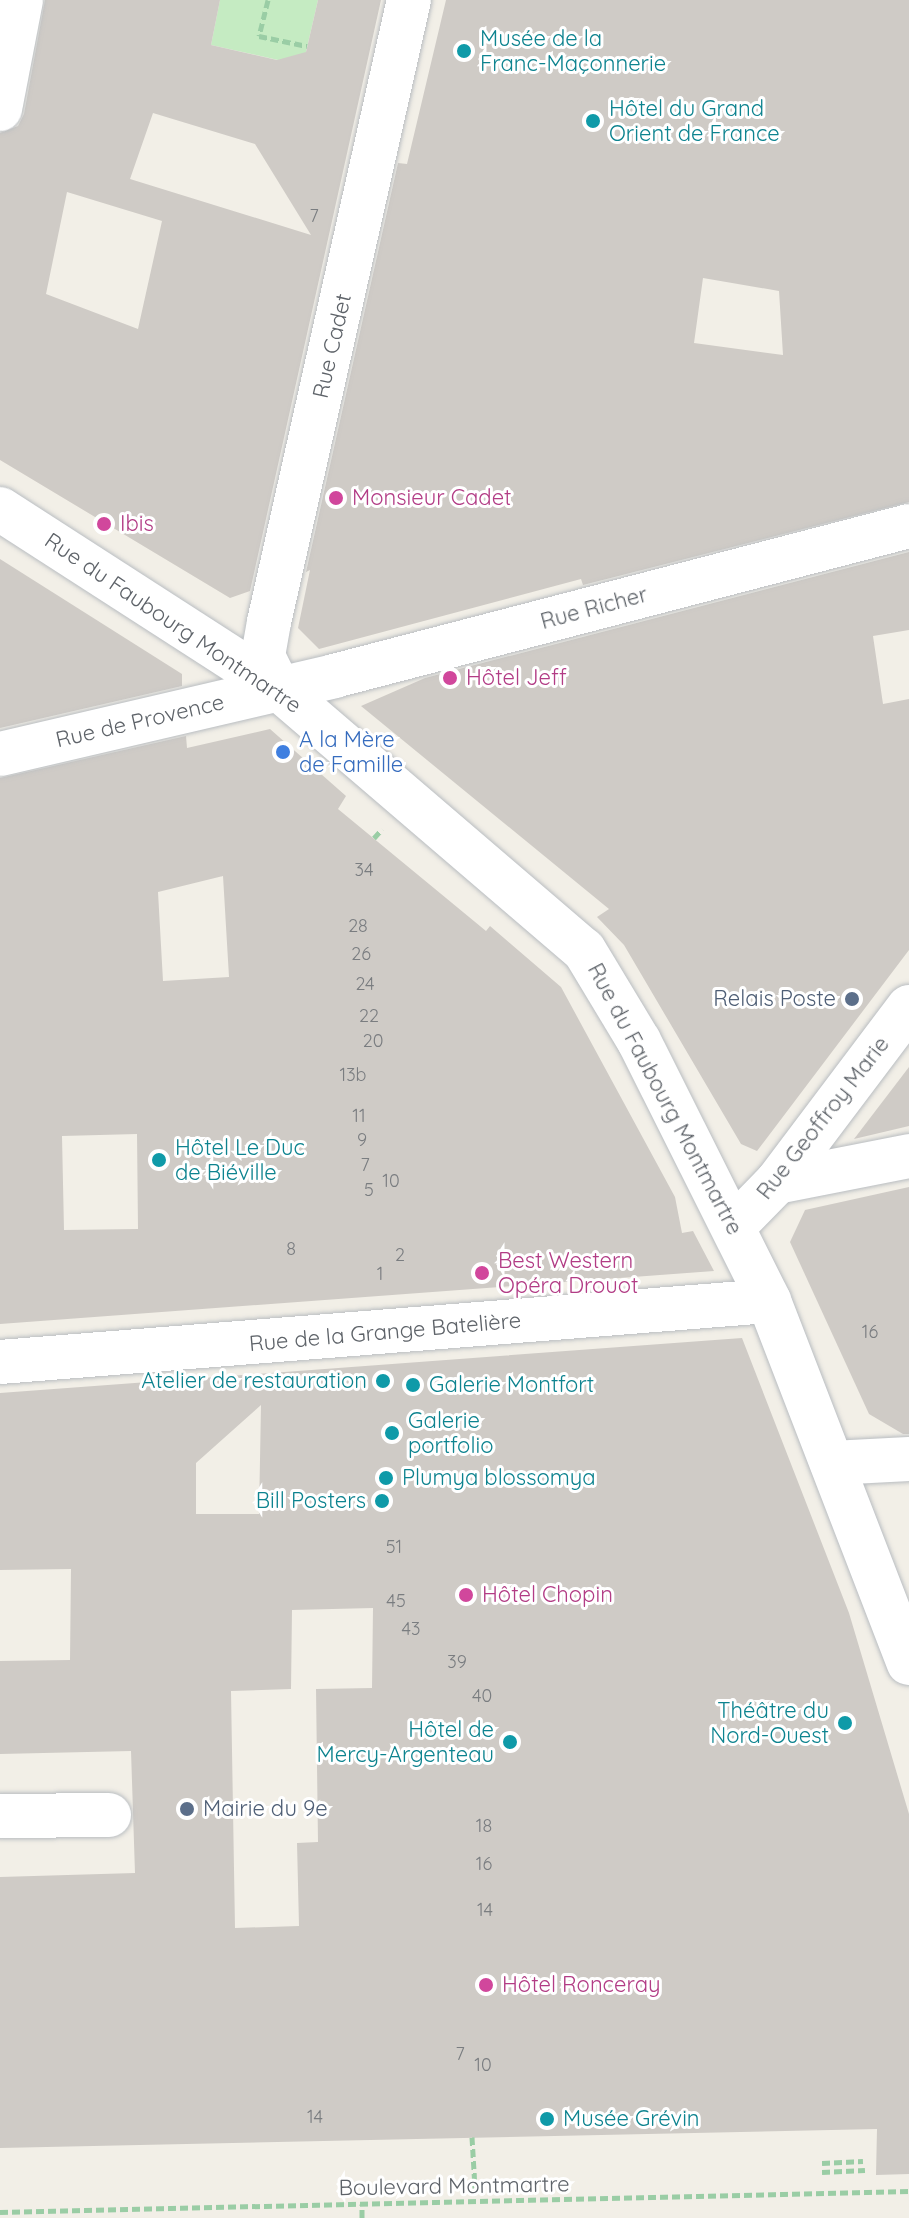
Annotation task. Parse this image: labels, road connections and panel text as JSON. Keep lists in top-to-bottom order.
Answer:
{
  "streets": {
    "street": [
      "Rue Cadet",
      "Rue Richer",
      "Rue du Faubourg Montmartre",
      "Rue de Provence",
      "Rue Geoffroy Marie",
      "Rue de la Grange Batelière"
    ],
    "path": ["Boulevard Montmartre"]
  },
  "crossings": [
    ["Rue Cadet", "Rue Richer"],
    ["Rue Cadet", "Rue du Faubourg Montmartre"],
    ["Rue Cadet", "Rue de Provence"],
    ["Rue Richer", "Rue du Faubourg Montmartre"],
    ["Rue Richer", "Rue de Provence"],
    ["Rue du Faubourg Montmartre", "Rue de Provence"],
    ["Rue du Faubourg Montmartre", "Rue Geoffroy Marie"],
    ["Rue du Faubourg Montmartre", "Rue de la Grange Batelière"]
  ],
  "places": [
    "Musée de la Franc-Maçonnerie",
    "Hôtel du Grand Orient de France",
    "Monsieur Cadet",
    "Ibis",
    "Hôtel Jeff",
    "A la Mère de Famille",
    "Relais Poste",
    "Hôtel Le Duc de Biéville",
    "Best Western Opéra Drouot",
    "Atelier de restauration",
    "Galerie Montfort",
    "Galerie portfolio",
    "Plumya blossomya",
    "Bill Posters",
    "Hôtel Chopin",
    "Théâtre du Nord-Ouest",
    "Hôtel de Mercy-Argenteau",
    "Mairie du 9e",
    "Hôtel Ronceray",
    "Musée Grévin"
  ],
  "house_numbers": [
    "7",
    "34",
    "28",
    "26",
    "24",
    "22",
    "20",
    "13b",
    "11",
    "9",
    "7",
    "10",
    "5",
    "8",
    "2",
    "1",
    "16",
    "51",
    "45",
    "43",
    "39",
    "40",
    "18",
    "16",
    "14",
    "7",
    "10",
    "14"
  ]
}
